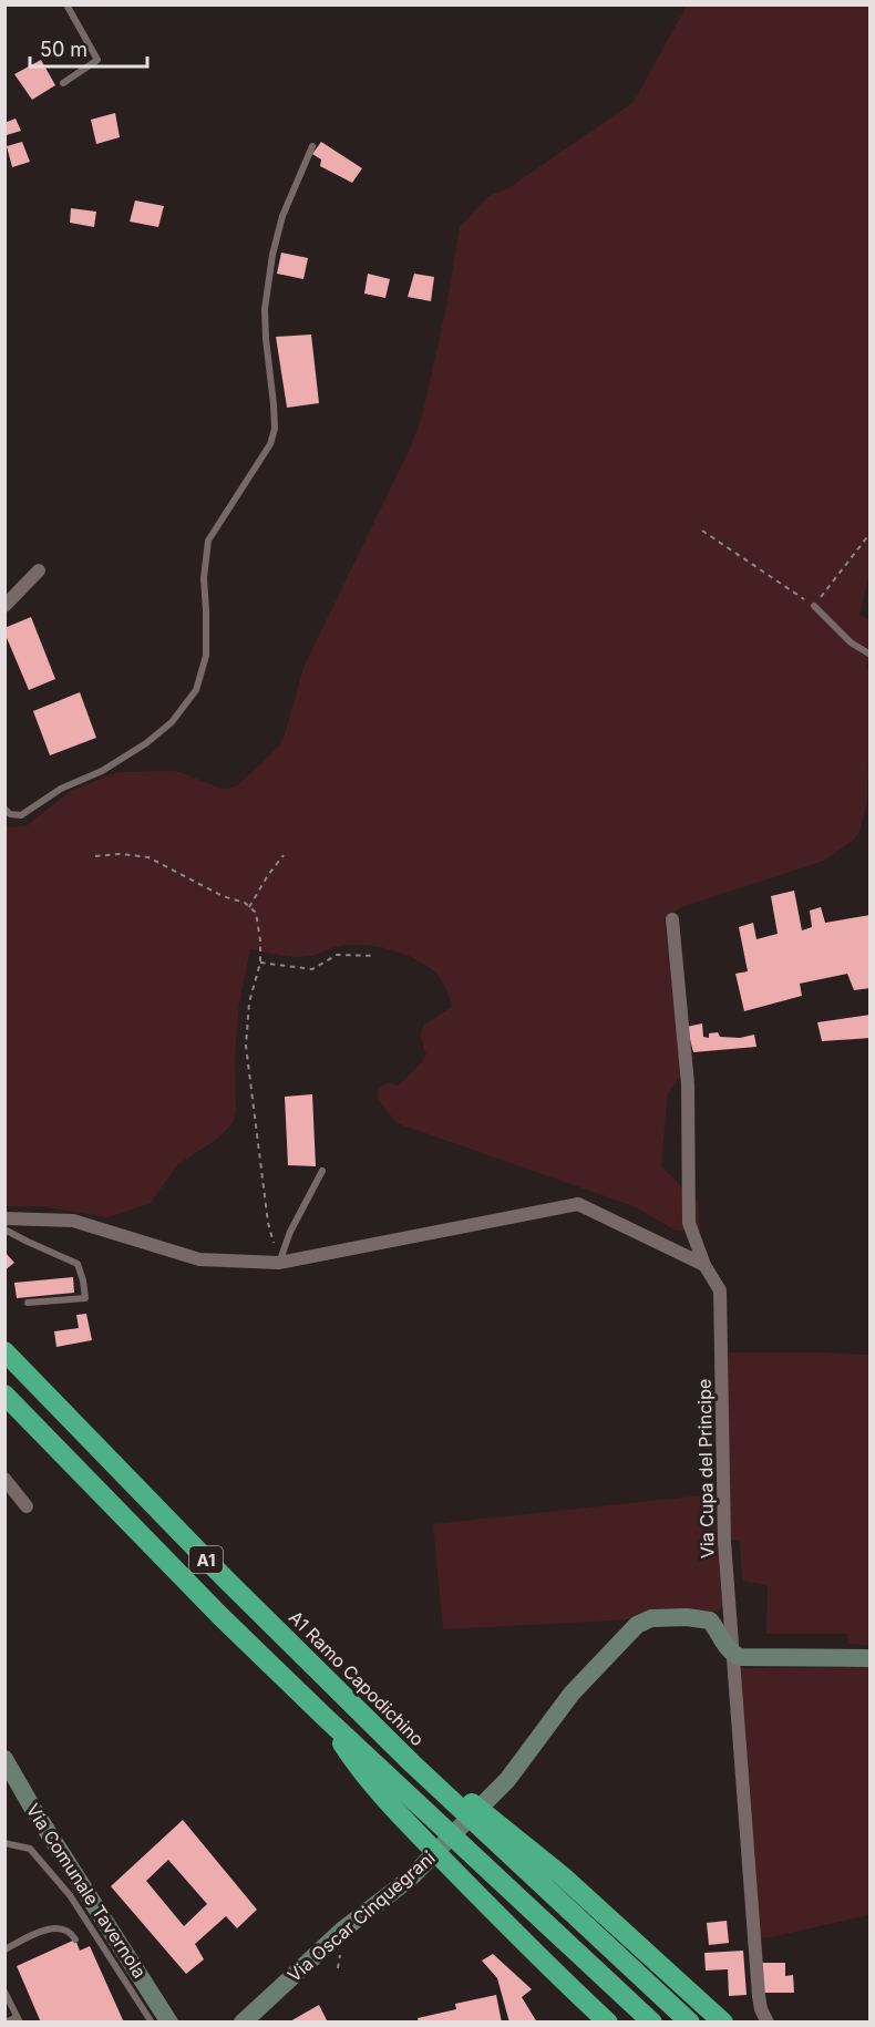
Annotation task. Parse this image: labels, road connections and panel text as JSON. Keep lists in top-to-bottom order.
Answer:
{
  "streets": {
    "highway": ["A1", "A1 Ramo Capodichino"],
    "street": ["Via Cupa del Principe", "Via Comunale Tavernola", "Via Oscar Cinquegrani"]
  },
  "crossings": [
    ["Via Cupa del Principe", "Via Oscar Cinquegrani"]
  ],
  "scale_bar": "50 m"
}
